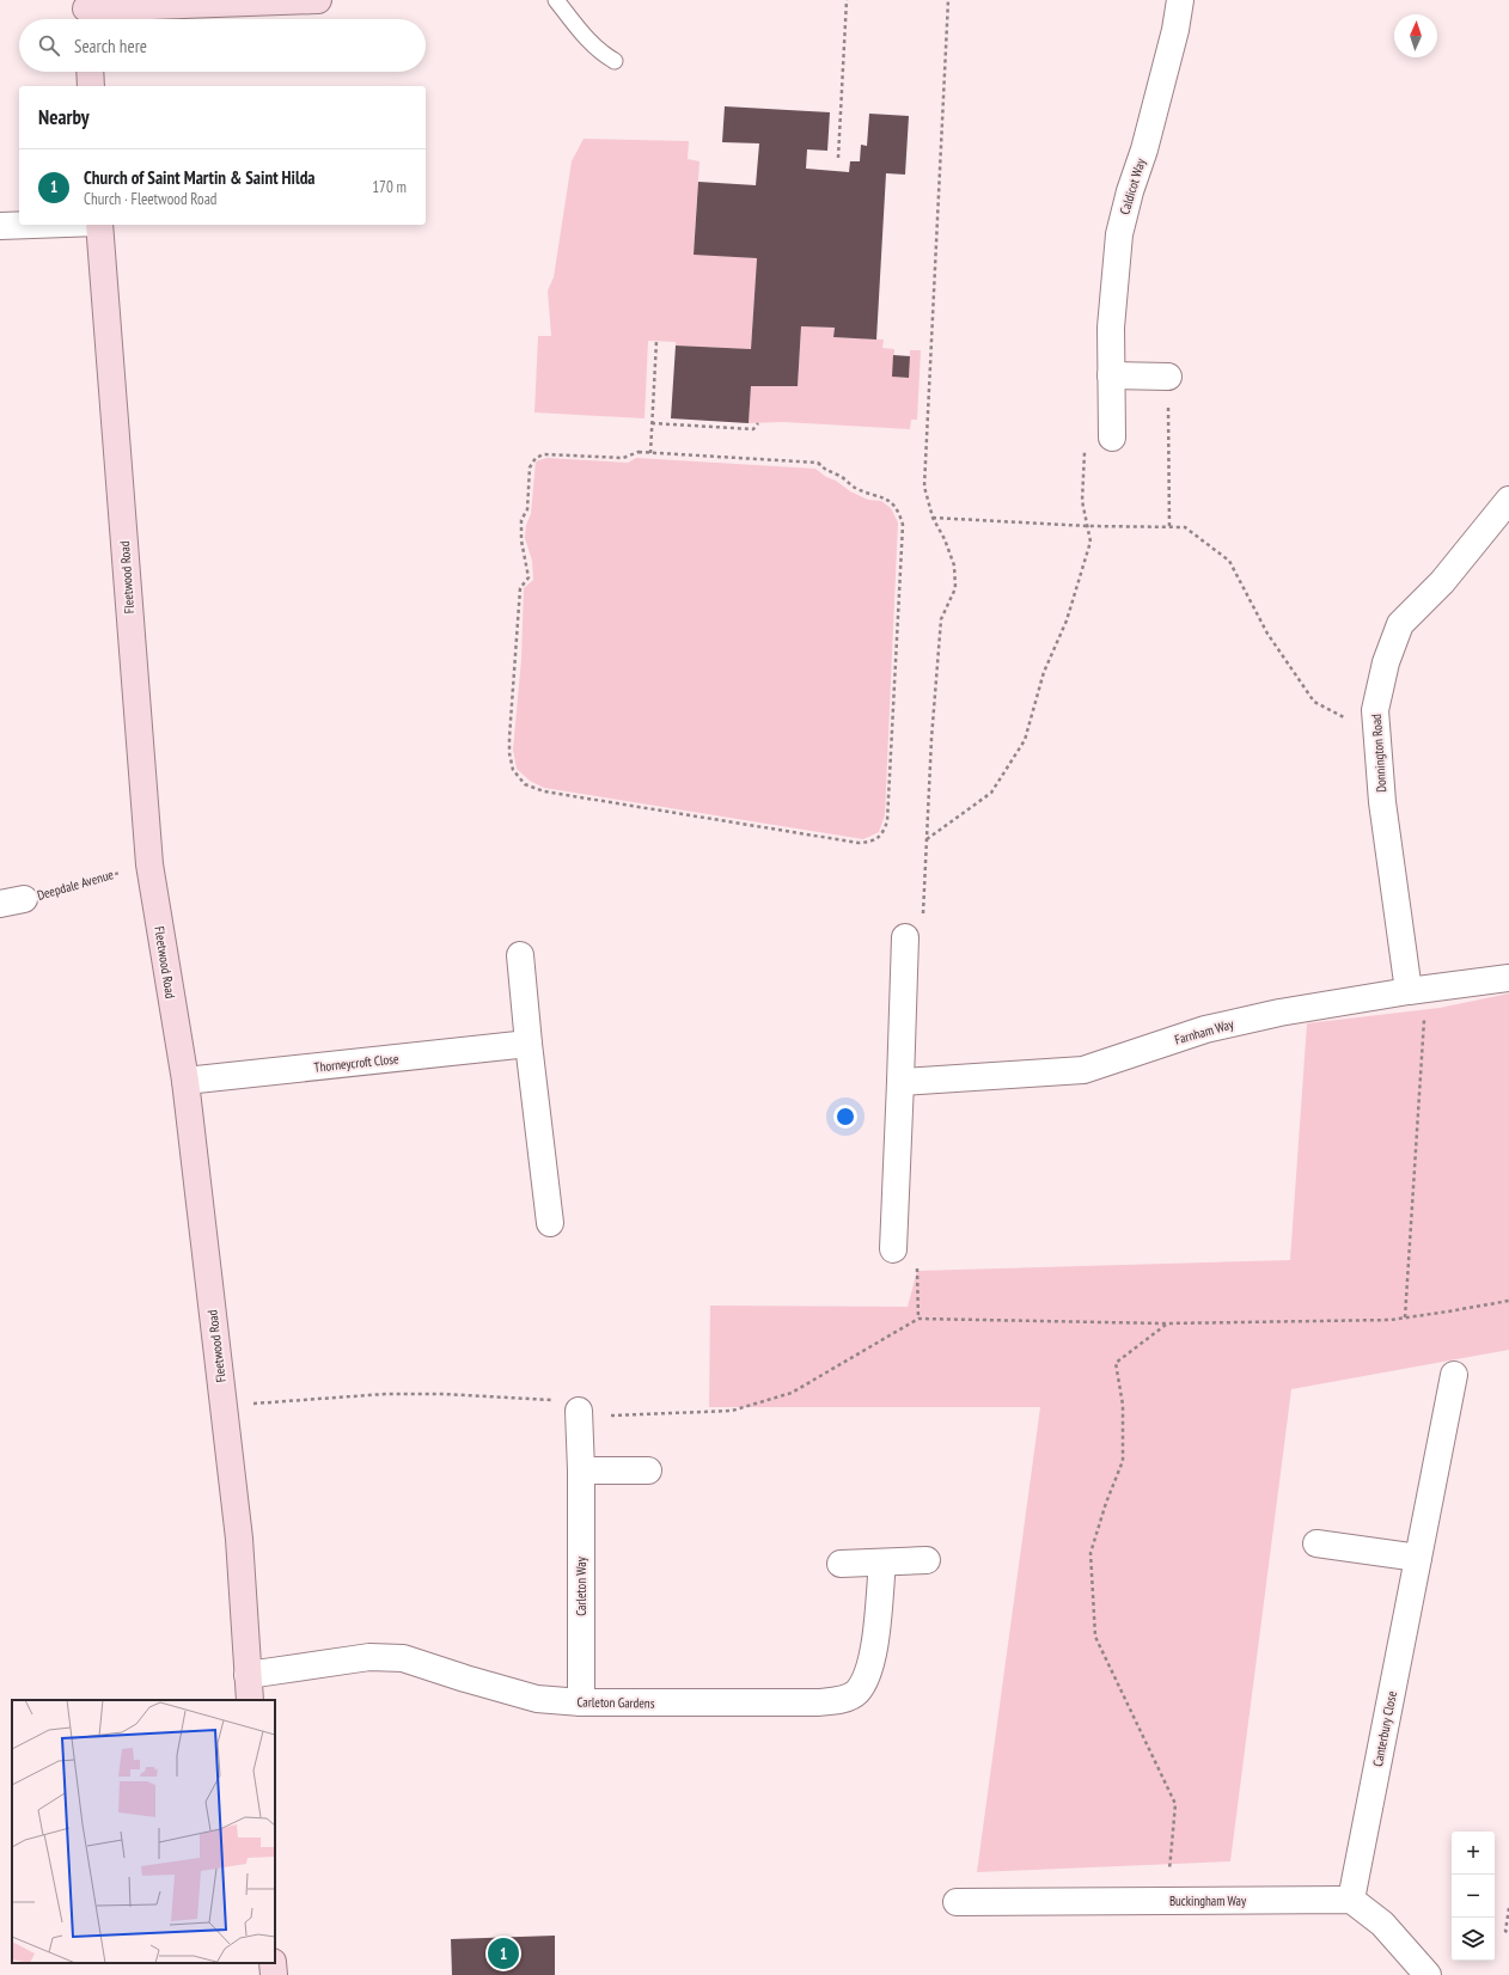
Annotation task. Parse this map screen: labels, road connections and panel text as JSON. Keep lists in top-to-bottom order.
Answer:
{
  "streets": {
    "main road": ["Fleetwood Road"],
    "street": [
      "Caldicot Way",
      "Donnington Road",
      "Farnham Way",
      "Thorneycroft Close",
      "Carleton Way",
      "Carleton Gardens",
      "Canterbury Close",
      "Buckingham Way"
    ],
    "path": ["Deepdale Avenue"]
  },
  "crossings": [
    ["Fleetwood Road", "Deepdale Avenue"],
    ["Fleetwood Road", "Thorneycroft Close"],
    ["Fleetwood Road", "Carleton Gardens"],
    ["Donnington Road", "Farnham Way"],
    ["Carleton Way", "Carleton Gardens"],
    ["Canterbury Close", "Buckingham Way"]
  ],
  "north": "top",
  "page": {
    "search": "Search here",
    "heading": "Nearby",
    "list": [
      {
        "mark": "1",
        "name": "Church of Saint Martin & Saint Hilda",
        "note": "Church · Fleetwood Road",
        "value": "170 m"
      }
    ],
    "map_buttons": ["+", "−"],
    "pins": "1"
  }
}
